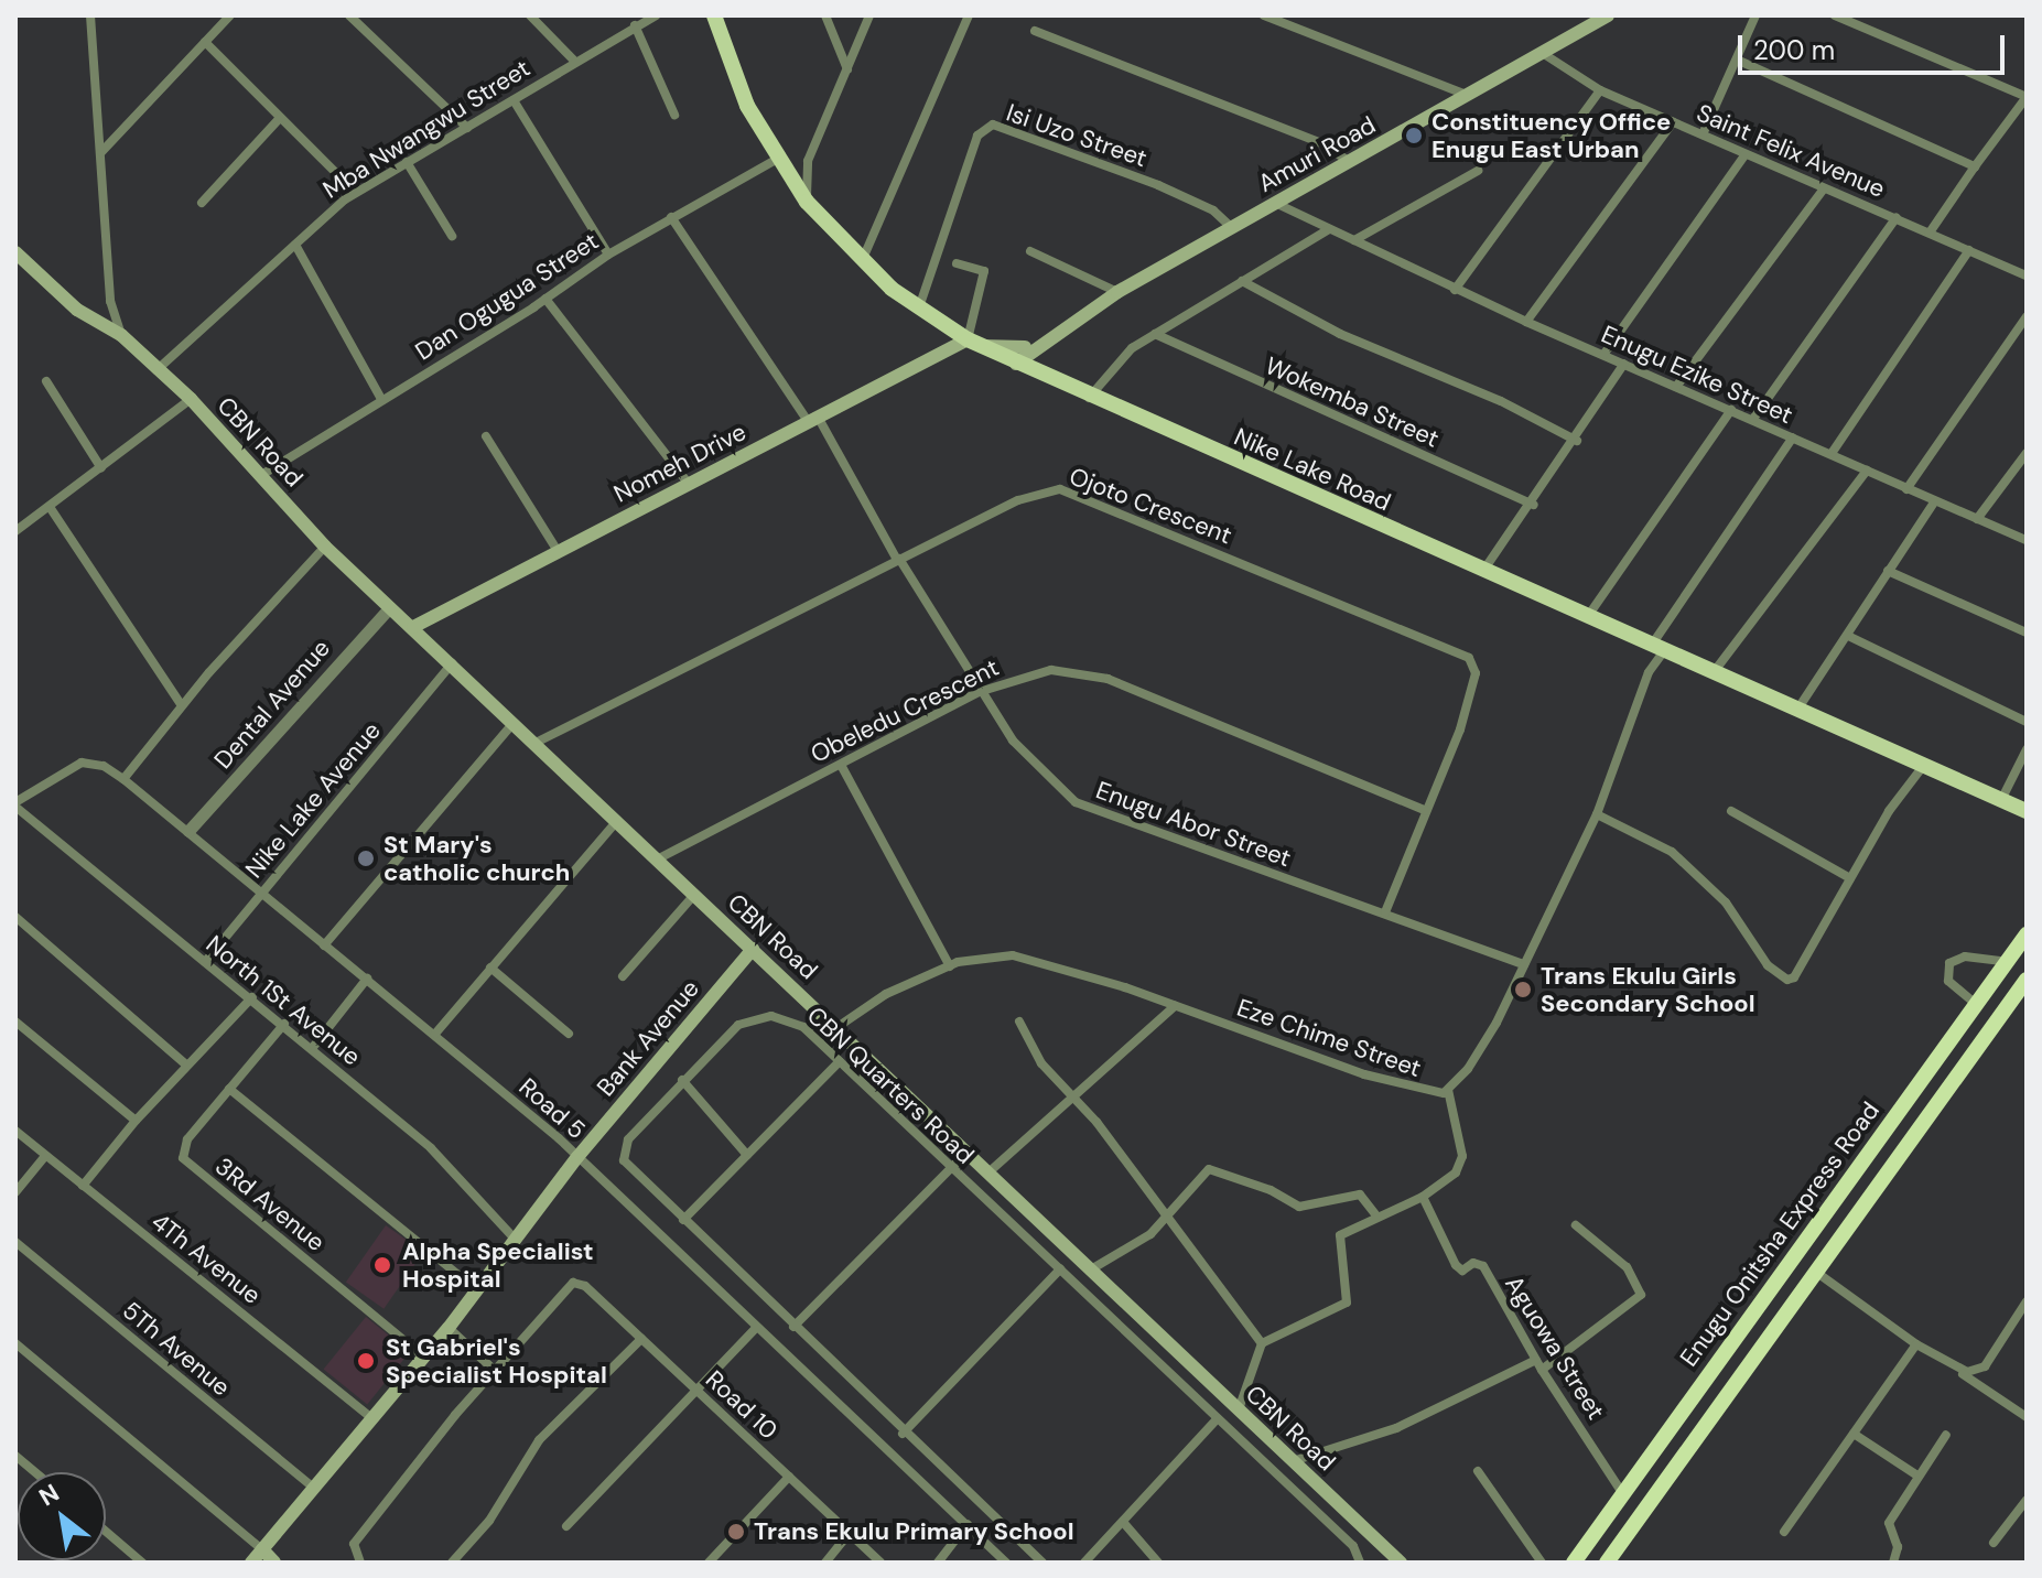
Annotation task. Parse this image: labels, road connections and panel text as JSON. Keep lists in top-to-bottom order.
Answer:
{
  "streets": {
    "highway": ["Enugu Onitsha Express Road"],
    "main road": [
      "Amuri Road",
      "CBN Road",
      "Nomeh Drive",
      "Nike Lake Road",
      "Bank Avenue"
    ],
    "street": [
      "Mba Nwangwu Street",
      "Isi Uzo Street",
      "Saint Felix Avenue",
      "Dan Ogugua Street",
      "Enugu Ezike Street",
      "Wokemba Street",
      "Ojoto Crescent",
      "Dental Avenue",
      "Obeledu Crescent",
      "Nike Lake Avenue",
      "Enugu Abor Street",
      "North 1St Avenue",
      "Eze Chime Street",
      "CBN Quarters Road",
      "Road 5",
      "3Rd Avenue",
      "4Th Avenue",
      "Aguowa Street",
      "5Th Avenue",
      "Road 10"
    ]
  },
  "crossings": [
    ["Mba Nwangwu Street", "CBN Road"],
    ["Isi Uzo Street", "Amuri Road"],
    ["Isi Uzo Street", "Nike Lake Road"],
    ["Saint Felix Avenue", "Amuri Road"],
    ["Amuri Road", "Enugu Ezike Street"],
    ["Amuri Road", "Nike Lake Road"],
    ["Dan Ogugua Street", "CBN Road"],
    ["Dan Ogugua Street", "Nike Lake Road"],
    ["Dan Ogugua Street", "Enugu Abor Street"],
    ["Enugu Ezike Street", "Eze Chime Street"],
    ["CBN Road", "Nomeh Drive"],
    ["CBN Road", "Ojoto Crescent"],
    ["CBN Road", "Dental Avenue"],
    ["CBN Road", "Obeledu Crescent"],
    ["CBN Road", "Nike Lake Avenue"],
    ["CBN Road", "Bank Avenue"],
    ["CBN Road", "Eze Chime Street"],
    ["Nomeh Drive", "Nike Lake Road"],
    ["Nomeh Drive", "Enugu Abor Street"],
    ["Nike Lake Road", "Eze Chime Street"],
    ["Ojoto Crescent", "Obeledu Crescent"],
    ["Ojoto Crescent", "Enugu Abor Street"],
    ["Dental Avenue", "Road 5"],
    ["Obeledu Crescent", "Enugu Abor Street"],
    ["Nike Lake Avenue", "North 1St Avenue"],
    ["Nike Lake Avenue", "Road 5"],
    ["Enugu Abor Street", "Eze Chime Street"],
    ["North 1St Avenue", "Bank Avenue"],
    ["North 1St Avenue", "Road 5"],
    ["North 1St Avenue", "3Rd Avenue"],
    ["Bank Avenue", "Road 5"],
    ["Bank Avenue", "3Rd Avenue"],
    ["Bank Avenue", "4Th Avenue"],
    ["Bank Avenue", "5Th Avenue"],
    ["Enugu Onitsha Express Road", "Aguowa Street"]
  ],
  "places": [
    "Constituency Office Enugu East Urban",
    "St Mary's catholic church",
    "Trans Ekulu Girls Secondary School",
    "Alpha Specialist Hospital",
    "St Gabriel's Specialist Hospital",
    "Trans Ekulu Primary School"
  ],
  "scale_bar": "200 m",
  "north": "top left"
}
